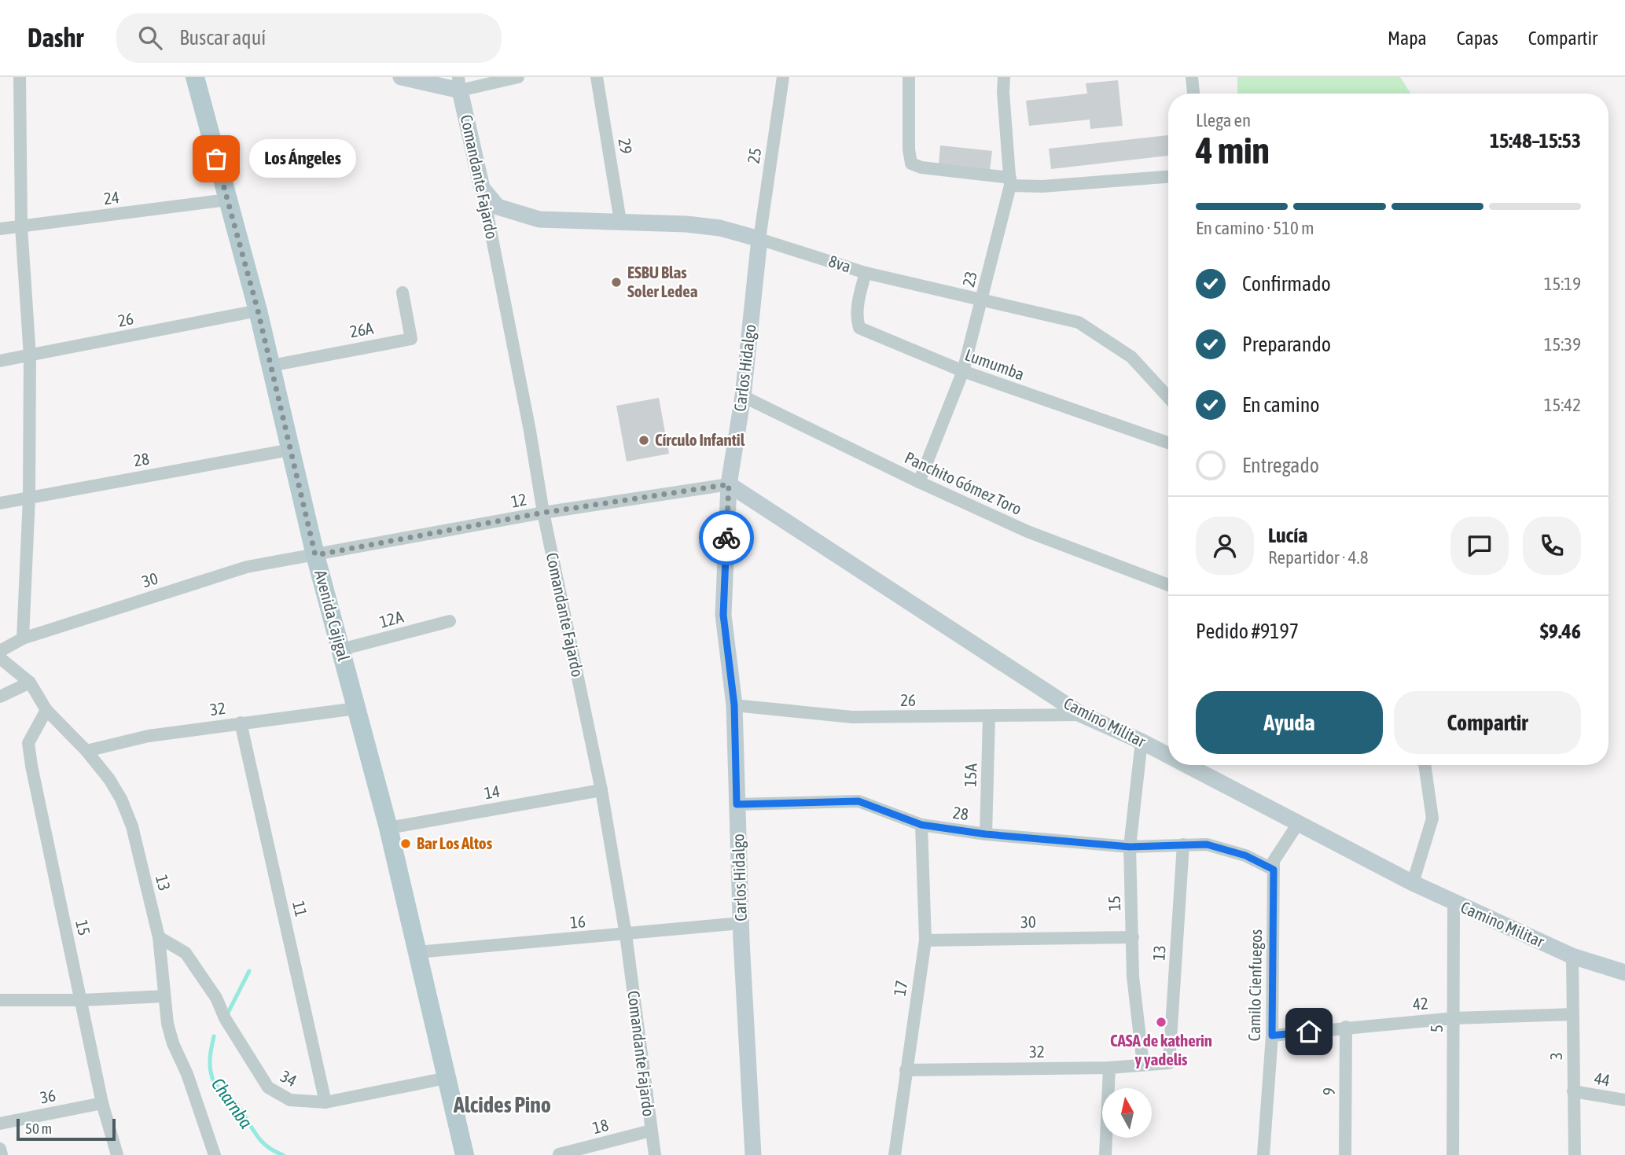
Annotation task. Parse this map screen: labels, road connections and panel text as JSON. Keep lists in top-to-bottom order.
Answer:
{
  "streets": {
    "main road": [
      "Comandante Fajardo",
      "8va",
      "Carlos Hidalgo",
      "Avenida Cajigal",
      "Camino Militar"
    ],
    "street": [
      "29",
      "25",
      "24",
      "23",
      "26",
      "26A",
      "Lumumba",
      "28",
      "Panchito Gómez Toro",
      "12",
      "30",
      "12A",
      "32",
      "15A",
      "14",
      "13",
      "15",
      "11",
      "16",
      "Camilo Cienfuegos",
      "17",
      "42",
      "5",
      "3",
      "34",
      "44",
      "9",
      "36",
      "18"
    ]
  },
  "crossings": [
    ["29", "8va"],
    ["25", "8va"],
    ["25", "Carlos Hidalgo"],
    ["Comandante Fajardo", "8va"],
    ["Comandante Fajardo", "12"],
    ["Comandante Fajardo", "14"],
    ["Comandante Fajardo", "16"],
    ["Comandante Fajardo", "18"],
    ["24", "Avenida Cajigal"],
    ["8va", "23"],
    ["8va", "Lumumba"],
    ["8va", "Carlos Hidalgo"],
    ["23", "Lumumba"],
    ["23", "Panchito Gómez Toro"],
    ["26", "Carlos Hidalgo"],
    ["26", "Avenida Cajigal"],
    ["26", "Camino Militar"],
    ["26", "15A"],
    ["26A", "Avenida Cajigal"],
    ["Carlos Hidalgo", "28"],
    ["Carlos Hidalgo", "Panchito Gómez Toro"],
    ["Carlos Hidalgo", "12"],
    ["Carlos Hidalgo", "Camino Militar"],
    ["Carlos Hidalgo", "16"],
    ["28", "Avenida Cajigal"],
    ["28", "15A"],
    ["28", "13"],
    ["28", "15"],
    ["28", "Camilo Cienfuegos"],
    ["28", "17"],
    ["12", "30"],
    ["12", "Avenida Cajigal"],
    ["12", "Camino Militar"],
    ["30", "Avenida Cajigal"],
    ["30", "15"],
    ["30", "17"],
    ["Avenida Cajigal", "12A"],
    ["Avenida Cajigal", "32"],
    ["Avenida Cajigal", "14"],
    ["Avenida Cajigal", "16"],
    ["Avenida Cajigal", "34"],
    ["32", "13"],
    ["32", "15"],
    ["32", "11"],
    ["32", "17"],
    ["Camino Militar", "15"],
    ["Camino Militar", "Camilo Cienfuegos"],
    ["Camino Militar", "5"],
    ["Camino Militar", "3"],
    ["13", "15"],
    ["13", "34"],
    ["15", "36"],
    ["11", "34"],
    ["Camilo Cienfuegos", "42"],
    ["42", "5"],
    ["42", "3"],
    ["42", "9"],
    ["3", "44"]
  ],
  "districts": ["Alcides Pino"],
  "water": ["Charnba"],
  "places": [
    "Los Ángeles",
    "ESBU Blas Soler Ledea",
    "Círculo Infantil",
    "Bar Los Altos",
    "CASA de katherin y yadelis"
  ],
  "scale_bar": "50 m",
  "north": "top",
  "page": {
    "header": "Dashr",
    "search": "Buscar aquí",
    "nav": ["Mapa", "Capas", "Compartir"],
    "heading": ["4 min", "Llega en", "15:48–15:53"],
    "panel": [
      "Lucía",
      "Repartidor · 4.8",
      "Pedido #9197",
      "$9.46"
    ],
    "bubble": "Los Ángeles",
    "bar": "En camino · 510 m",
    "list": [
      ["Confirmado", "15:19"],
      ["Preparando", "15:39"],
      ["En camino", "15:42"],
      "Entregado"
    ],
    "buttons": ["Ayuda", "Compartir"],
    "scale": "50 m"
  }
}
